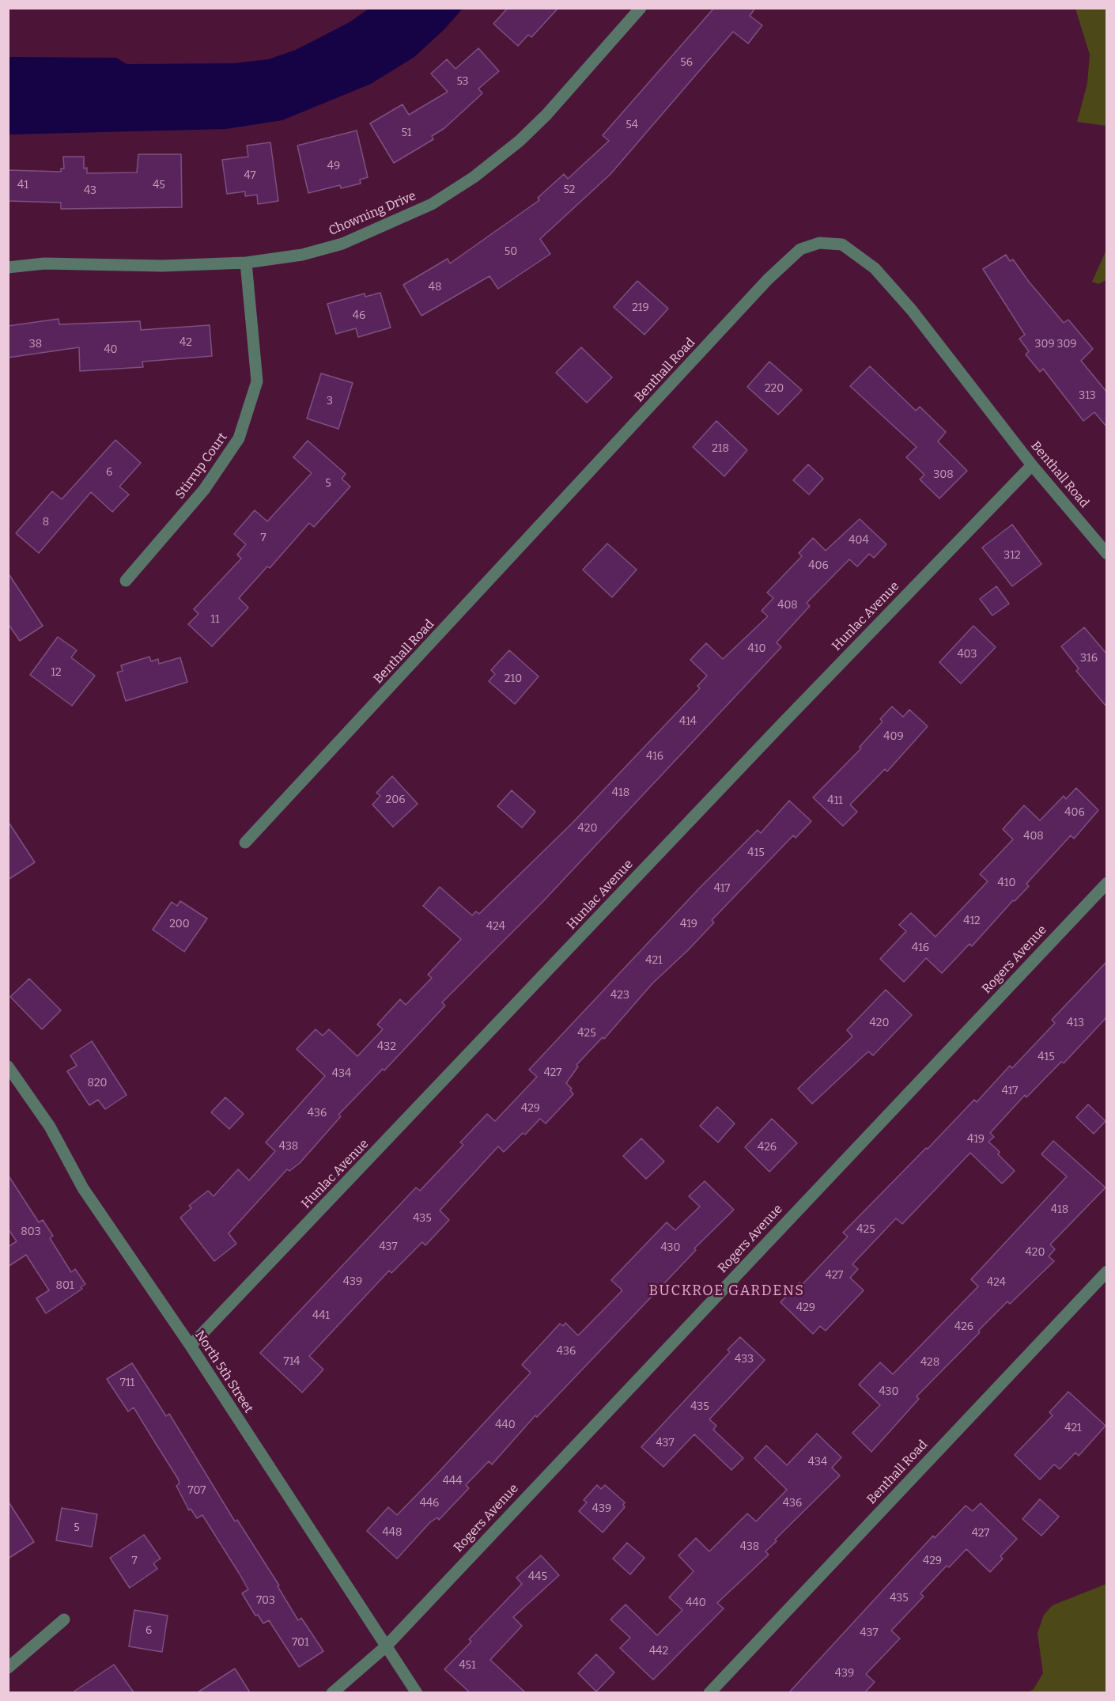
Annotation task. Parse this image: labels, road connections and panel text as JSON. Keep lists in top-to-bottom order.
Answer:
{
  "streets": {
    "street": [
      "Chowning Drive",
      "Benthall Road",
      "Stirrup Court",
      "Hunlac Avenue",
      "Rogers Avenue",
      "North 5th Street"
    ]
  },
  "crossings": [
    ["Chowning Drive", "Stirrup Court"],
    ["Benthall Road", "Hunlac Avenue"],
    ["Hunlac Avenue", "North 5th Street"],
    ["Rogers Avenue", "North 5th Street"]
  ],
  "districts": ["BUCKROE GARDENS"],
  "house_numbers": [
    "56",
    "53",
    "54",
    "51",
    "49",
    "47",
    "41",
    "45",
    "52",
    "43",
    "50",
    "48",
    "219",
    "46",
    "42",
    "38",
    "309 309",
    "40",
    "220",
    "313",
    "3",
    "218",
    "6",
    "308",
    "5",
    "8",
    "7",
    "404",
    "312",
    "406",
    "408",
    "11",
    "410",
    "403",
    "316",
    "12",
    "210",
    "414",
    "409",
    "416",
    "418",
    "206",
    "411",
    "406",
    "420",
    "408",
    "415",
    "410",
    "417",
    "412",
    "200",
    "419",
    "424",
    "416",
    "421",
    "423",
    "420",
    "413",
    "425",
    "432",
    "415",
    "427",
    "434",
    "820",
    "417",
    "429",
    "436",
    "419",
    "438",
    "426",
    "418",
    "435",
    "425",
    "803",
    "437",
    "430",
    "420",
    "427",
    "439",
    "424",
    "801",
    "429",
    "441",
    "426",
    "436",
    "433",
    "714",
    "428",
    "711",
    "430",
    "435",
    "440",
    "421",
    "437",
    "434",
    "444",
    "707",
    "446",
    "436",
    "439",
    "5",
    "448",
    "427",
    "438",
    "7",
    "429",
    "445",
    "435",
    "703",
    "440",
    "6",
    "437",
    "701",
    "442",
    "451",
    "439"
  ]
}
